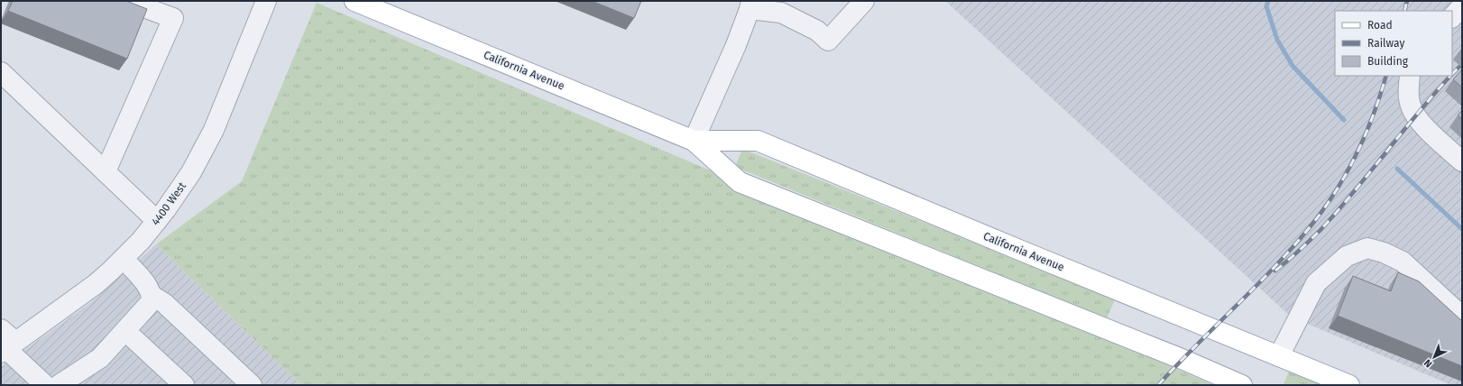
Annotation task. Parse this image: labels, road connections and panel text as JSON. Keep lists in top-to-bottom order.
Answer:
{
  "streets": {
    "main road": ["California Avenue"],
    "street": ["4400 West"]
  },
  "legend": ["Road", "Railway", "Building"],
  "north": "bottom left"
}
